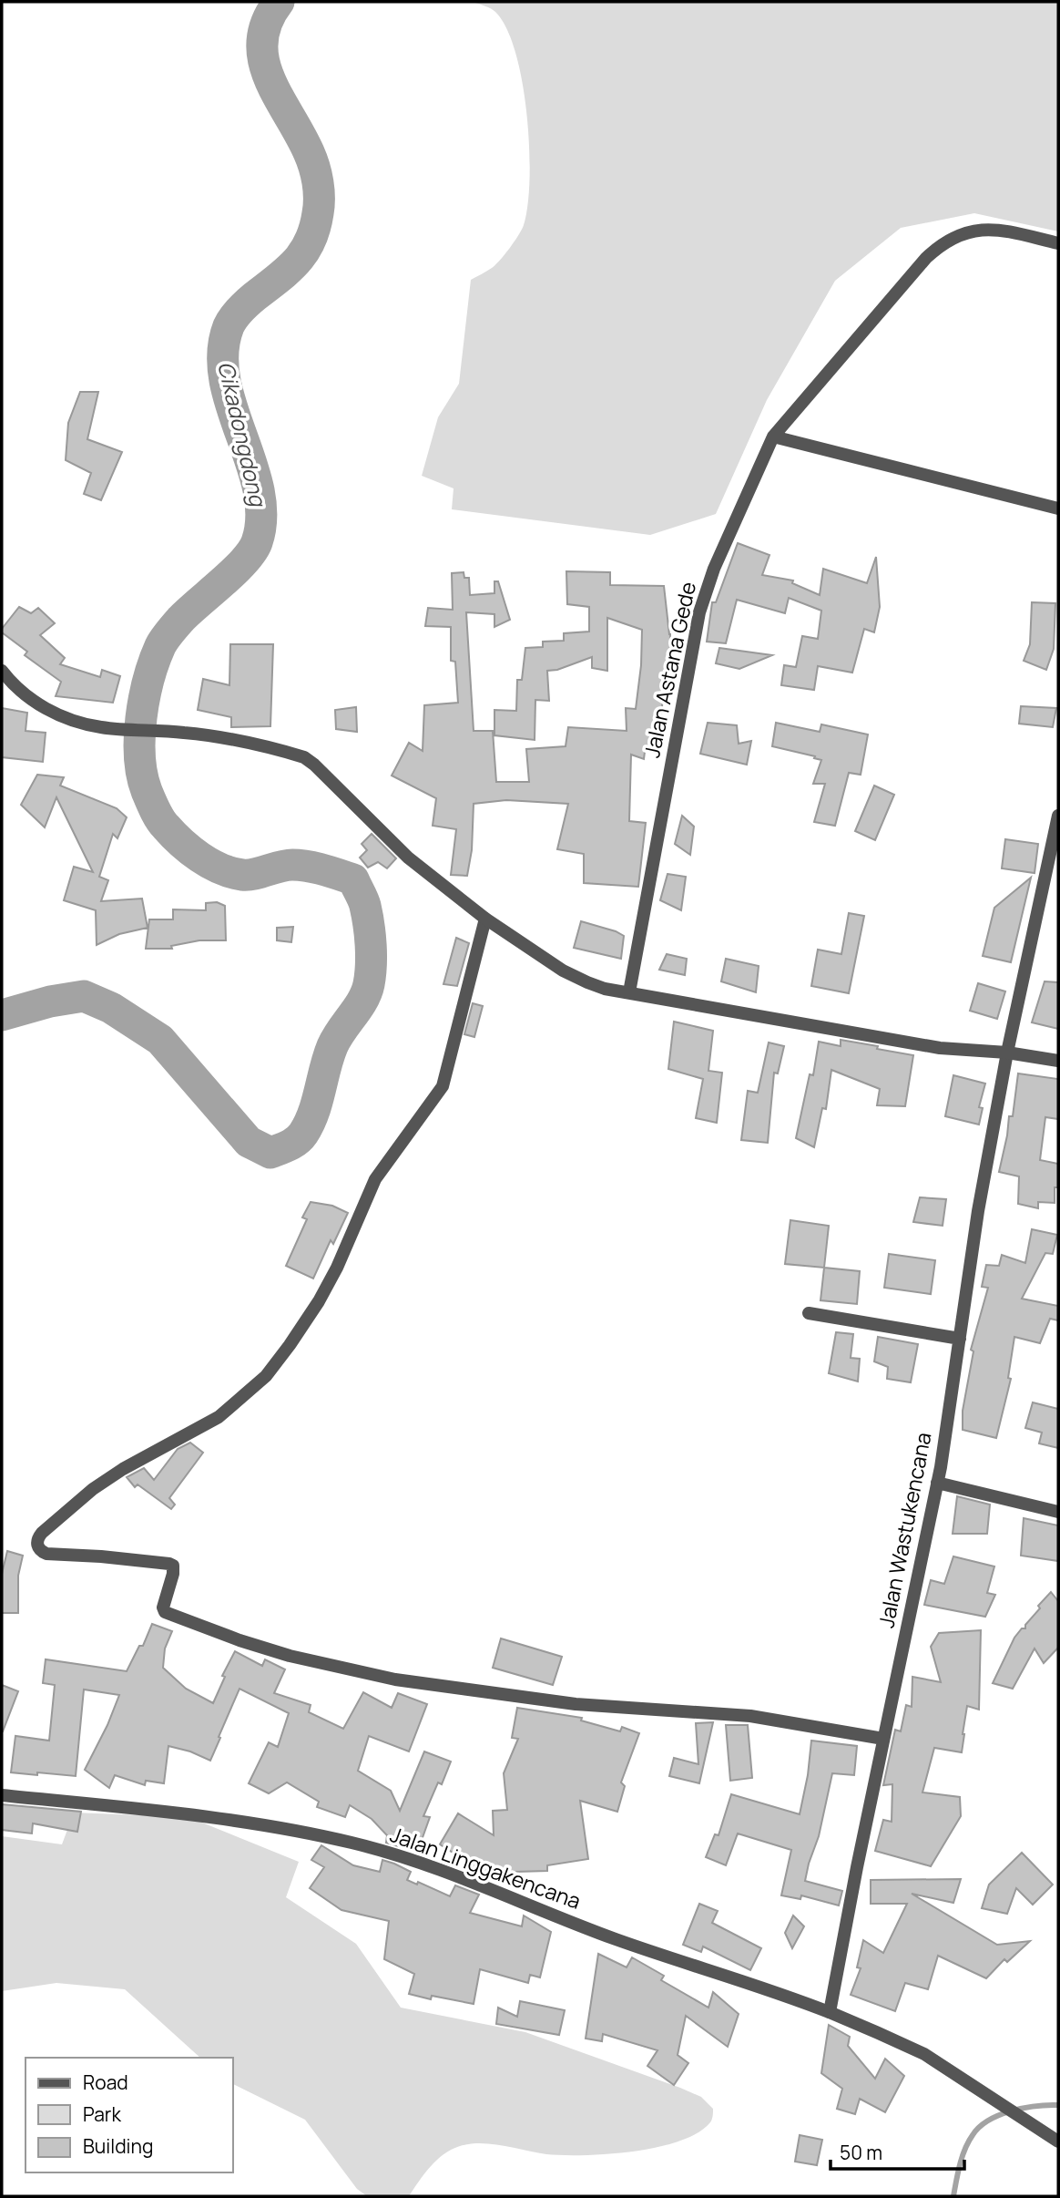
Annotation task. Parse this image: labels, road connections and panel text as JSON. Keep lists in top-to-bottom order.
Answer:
{
  "streets": {
    "street": ["Jalan Astana Gede", "Jalan Wastukencana", "Jalan Linggakencana"]
  },
  "crossings": [
    ["Jalan Wastukencana", "Jalan Linggakencana"]
  ],
  "water": ["Cikadongdong"],
  "legend": ["Road", "Park", "Building"],
  "scale_bar": "50 m"
}
